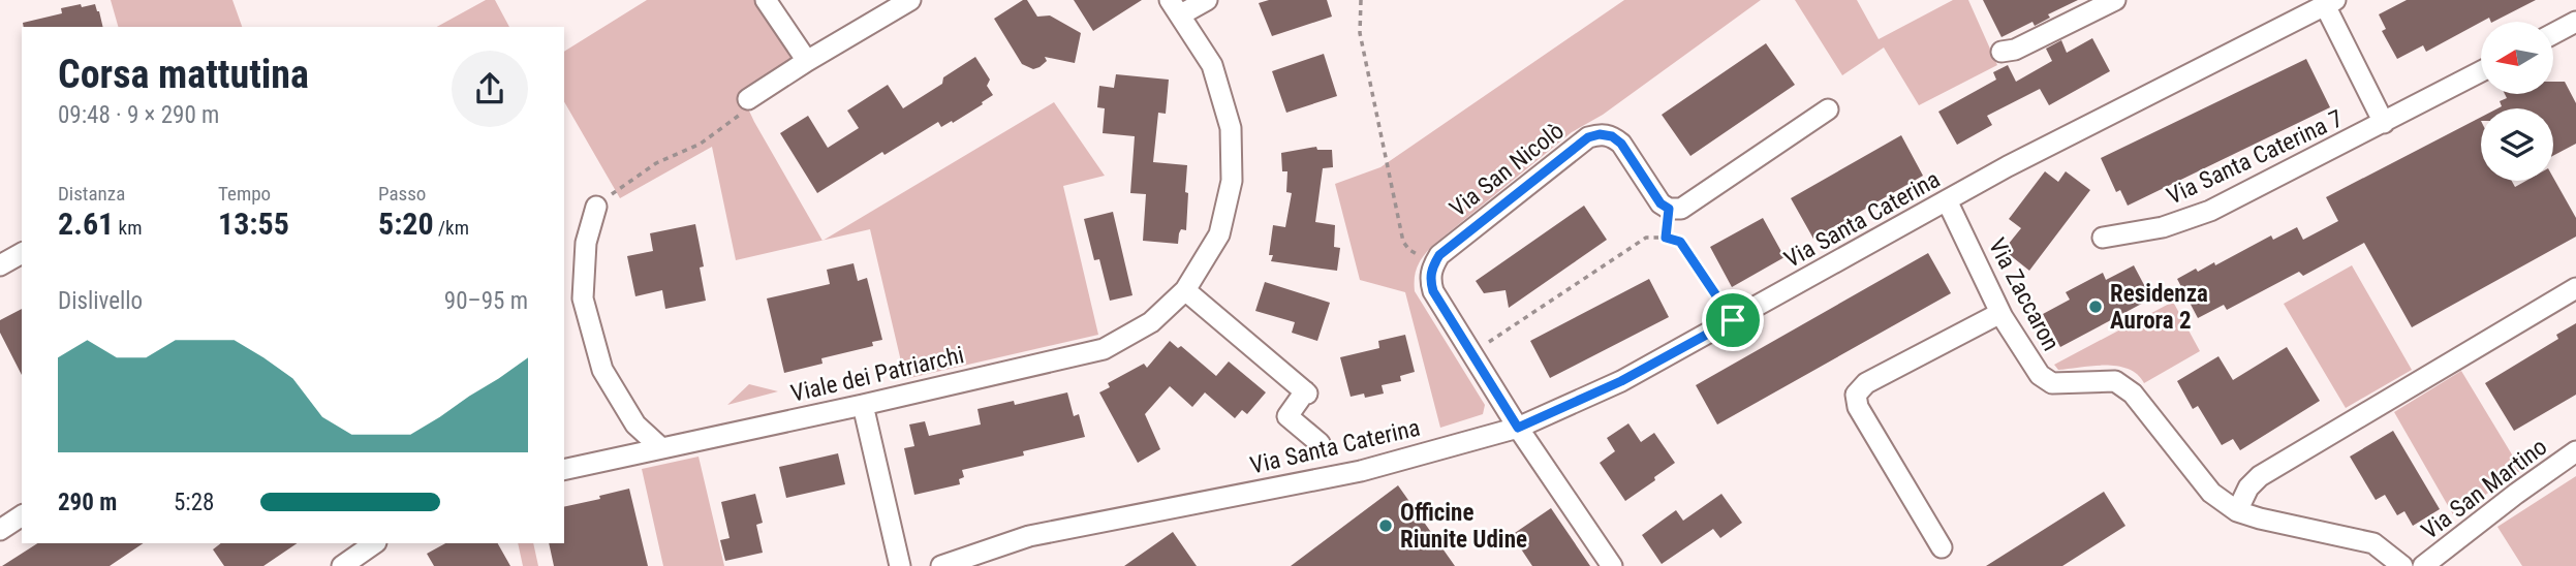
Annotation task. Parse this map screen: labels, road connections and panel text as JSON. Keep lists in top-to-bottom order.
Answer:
{
  "streets": {
    "street": [
      "Via Santa Caterina 7",
      "Via San Nicolò",
      "Via Santa Caterina",
      "Via Zaccaron",
      "Viale dei Patriarchi",
      "Via San Martino"
    ]
  },
  "crossings": [
    ["Via Santa Caterina 7", "Via Santa Caterina"],
    ["Via Santa Caterina", "Via Zaccaron"]
  ],
  "places": ["Residenza Aurora 2", "Officine Riunite Udine"],
  "north": "left",
  "page": {
    "heading": ["Corsa mattutina", "09:48 · 9 × 290 m"],
    "stats": [
      ["Distanza", "2.61 km"],
      ["Tempo", "13:55"],
      ["Passo", "5:20 /km"]
    ],
    "chart": ["Dislivello", "90–95 m"],
    "list": [
      {
        "name": "290 m",
        "note": "5:28"
      }
    ]
  }
}
